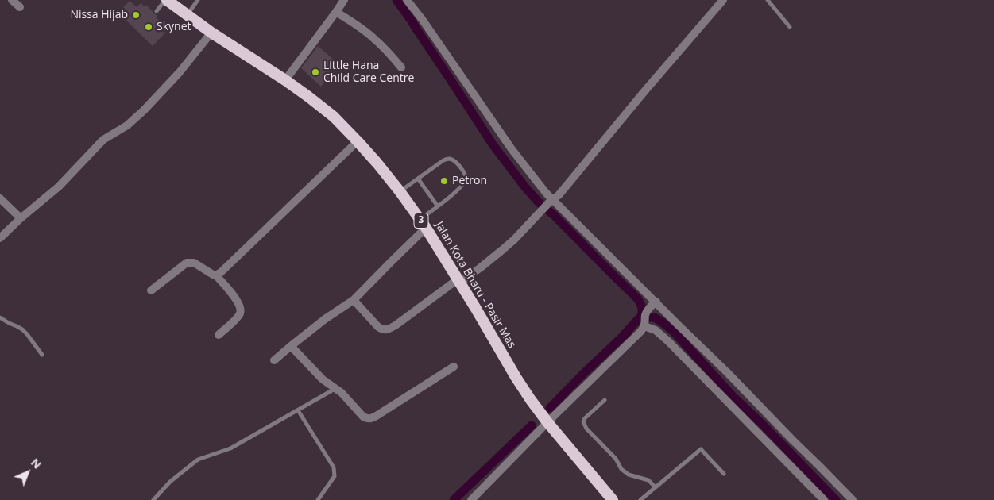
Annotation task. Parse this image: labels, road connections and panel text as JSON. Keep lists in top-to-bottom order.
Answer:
{
  "streets": {
    "highway": ["3", "Jalan Kota Bharu - Pasir Mas"]
  },
  "places": [
    "Nissa Hijab",
    "Skynet",
    "Little Hana Child Care Centre",
    "Petron"
  ],
  "north": "top right"
}
